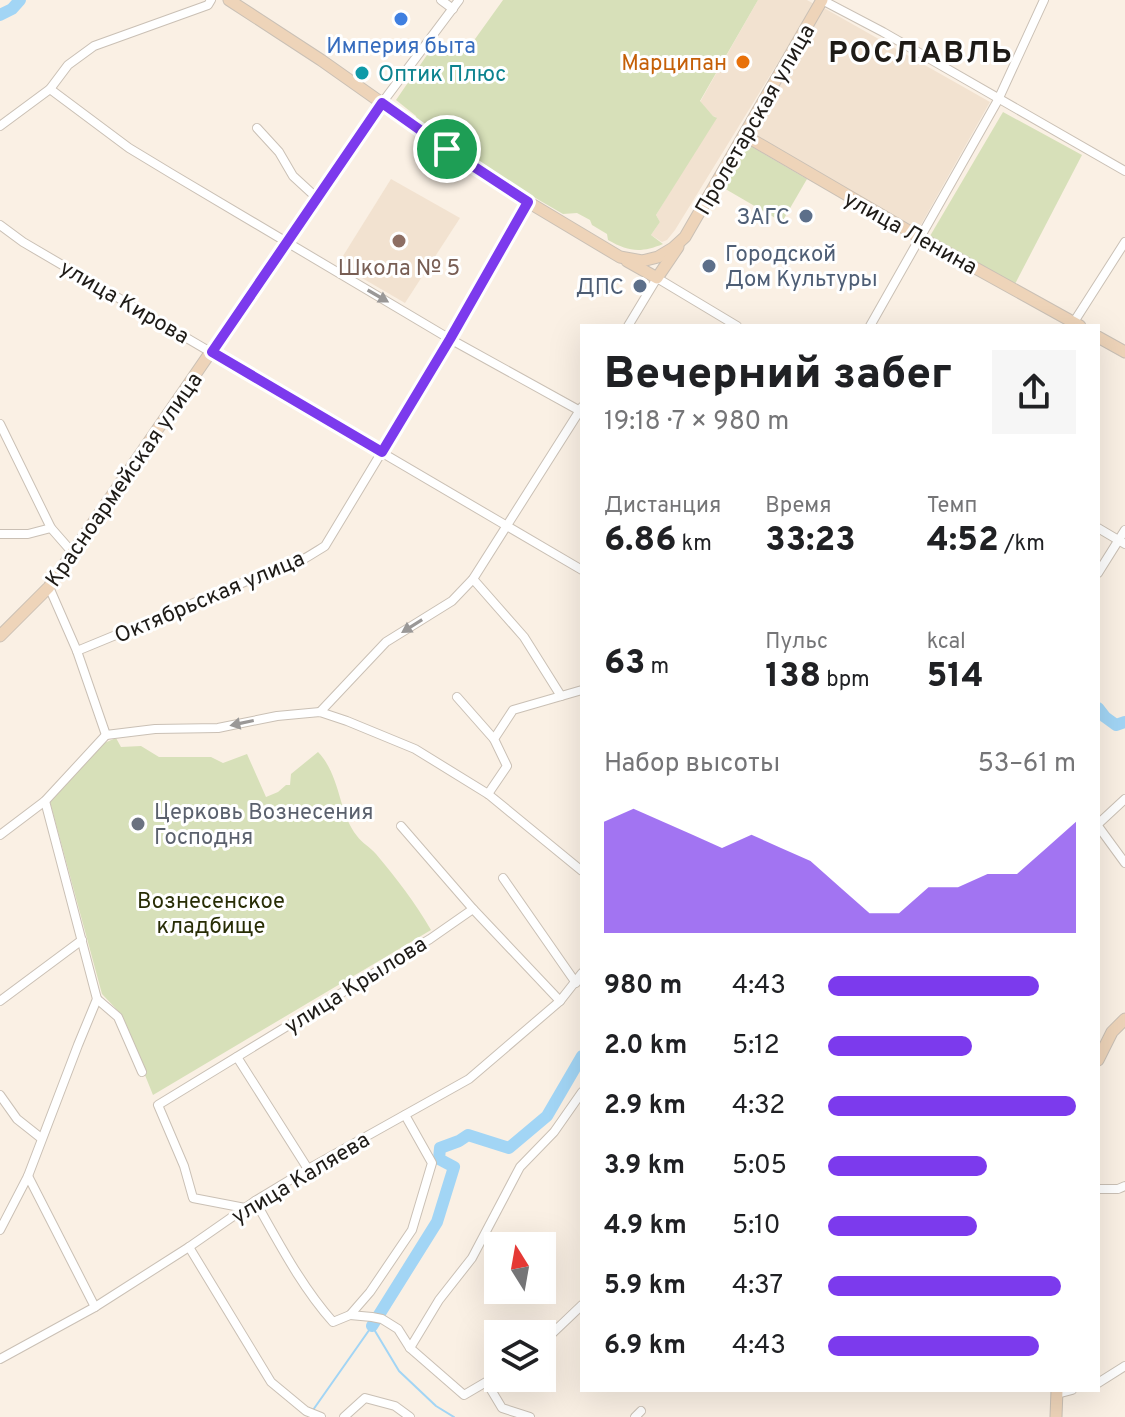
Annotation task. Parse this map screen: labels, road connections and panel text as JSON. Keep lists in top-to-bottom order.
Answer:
{
  "streets": {
    "main road": ["Пролетарская улица", "улица Ленина", "Красноармейская улица"],
    "street": [
      "улица Кирова",
      "Октябрьская улица",
      "улица Крылова",
      "улица Каляева"
    ]
  },
  "crossings": [
    ["Пролетарская улица", "улица Ленина"],
    ["улица Кирова", "Красноармейская улица"],
    ["улица Кирова", "Октябрьская улица"],
    ["улица Крылова", "улица Каляева"]
  ],
  "districts": ["РОСЛАВЛЬ"],
  "parks": ["Вознесенское кладбище"],
  "places": [
    "Империя быта",
    "Марципан",
    "Оптик Плюс",
    "ЗАГС",
    "Школа № 5",
    "Городской Дом Культуры",
    "ДПС",
    "Церковь Вознесения Господня"
  ],
  "north": "top",
  "page": {
    "heading": ["Вечерний забег", "19:18 · 7 × 980 m"],
    "stats": [
      ["Дистанция", "6.86 km"],
      ["Время", "33:23"],
      ["Темп", "4:52 /km"],
      ["63 m"],
      ["Пульс", "138 bpm"],
      ["kcal", "514"]
    ],
    "chart": ["Набор высоты", "53–61 m"],
    "list": [
      {
        "name": "980 m",
        "note": "4:43"
      },
      {
        "name": "2.0 km",
        "note": "5:12"
      },
      {
        "name": "2.9 km",
        "note": "4:32"
      },
      {
        "name": "3.9 km",
        "note": "5:05"
      },
      {
        "name": "4.9 km",
        "note": "5:10"
      },
      {
        "name": "5.9 km",
        "note": "4:37"
      },
      {
        "name": "6.9 km",
        "note": "4:43"
      }
    ]
  }
}
